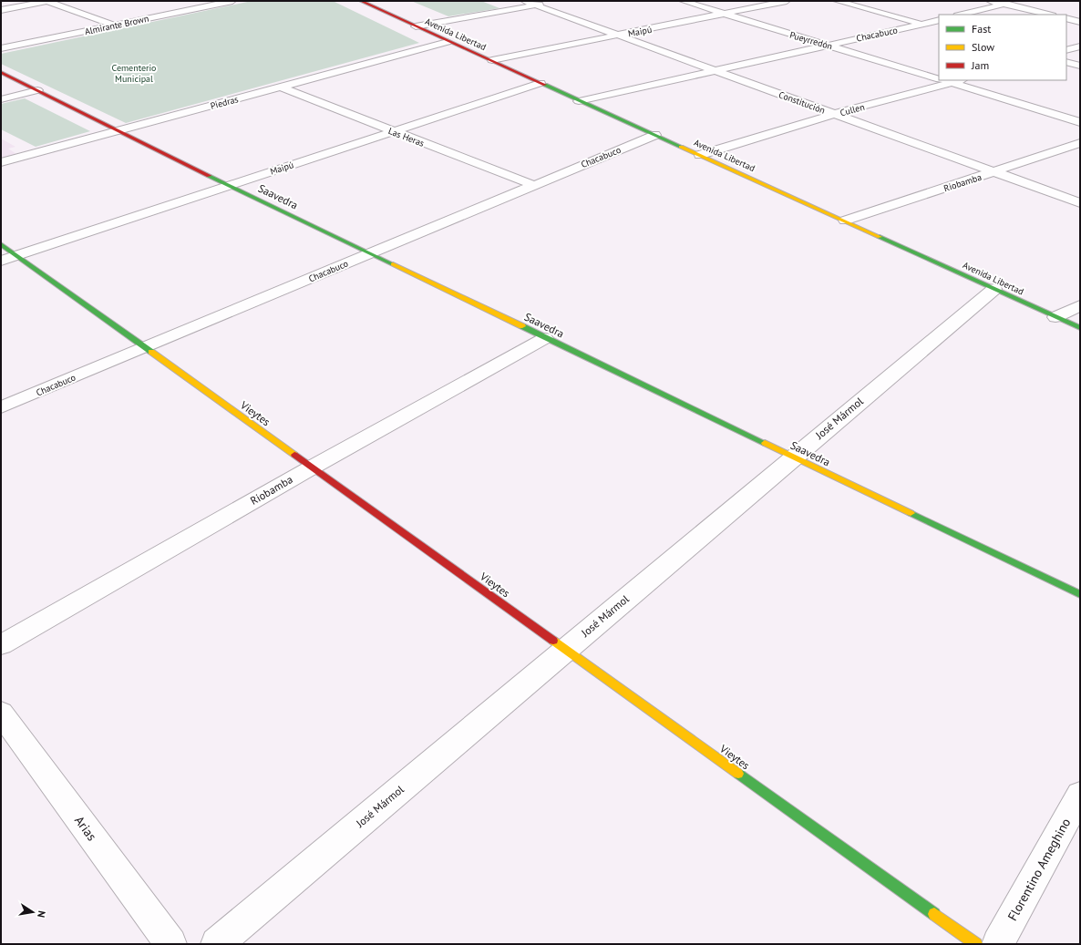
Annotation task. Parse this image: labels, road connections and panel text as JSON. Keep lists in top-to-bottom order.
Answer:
{
  "streets": {
    "street": [
      "Almirante Brown",
      "Maipú",
      "Avenida Libertad",
      "Chacabuco",
      "Pueyrredón",
      "Piedras",
      "Constitución",
      "Cullen",
      "Las Heras",
      "Riobamba",
      "Saavedra",
      "Vieytes",
      "José Mármol",
      "Arias",
      "Florentino Ameghino"
    ]
  },
  "crossings": [
    ["Maipú", "Avenida Libertad"],
    ["Maipú", "Pueyrredón"],
    ["Maipú", "Constitución"],
    ["Maipú", "Las Heras"],
    ["Maipú", "Saavedra"],
    ["Maipú", "Vieytes"],
    ["Avenida Libertad", "Chacabuco"],
    ["Avenida Libertad", "Piedras"],
    ["Avenida Libertad", "Cullen"],
    ["Avenida Libertad", "Riobamba"],
    ["Avenida Libertad", "José Mármol"],
    ["Chacabuco", "Pueyrredón"],
    ["Chacabuco", "Constitución"],
    ["Chacabuco", "Las Heras"],
    ["Chacabuco", "Saavedra"],
    ["Chacabuco", "Vieytes"],
    ["Pueyrredón", "Cullen"],
    ["Piedras", "Las Heras"],
    ["Piedras", "Saavedra"],
    ["Constitución", "Cullen"],
    ["Constitución", "Riobamba"],
    ["Riobamba", "Saavedra"],
    ["Riobamba", "Vieytes"],
    ["Saavedra", "José Mármol"],
    ["Vieytes", "José Mármol"]
  ],
  "parks": ["Cementerio Municipal"],
  "legend": ["Fast", "Slow", "Jam"],
  "north": "right"
}
